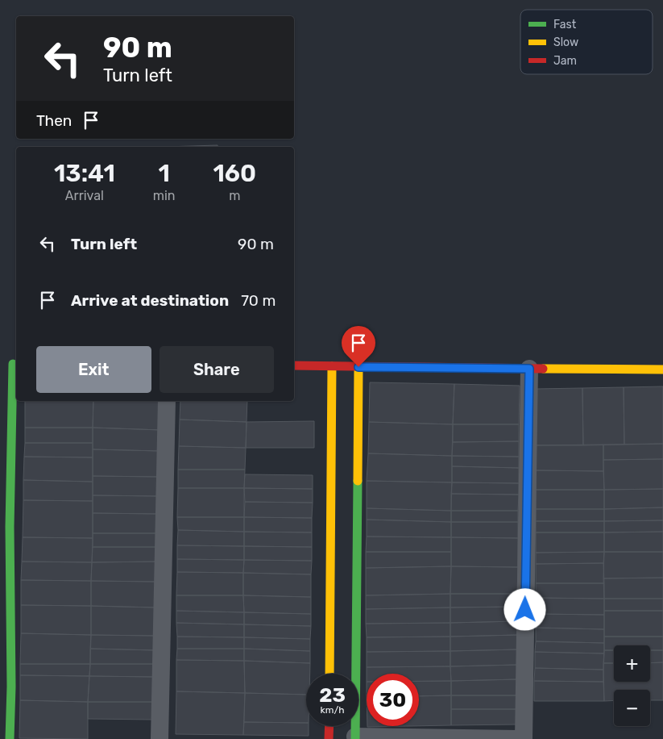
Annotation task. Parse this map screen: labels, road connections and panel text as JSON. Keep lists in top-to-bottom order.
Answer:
{
  "legend": ["Fast", "Slow", "Jam"],
  "page": {
    "turn": ["90 m", "Turn left"],
    "then": "Then",
    "eta": [
      "13:41",
      "Arrival",
      "1",
      "min",
      "160",
      "m"
    ],
    "list": [
      {
        "name": "Turn left",
        "value": "90 m"
      },
      {
        "name": "Arrive at destination",
        "value": "70 m"
      }
    ],
    "buttons": ["Exit", "Share"],
    "map_buttons": ["+", "−"],
    "speed": "23 km/h",
    "limit": "30"
  }
}
